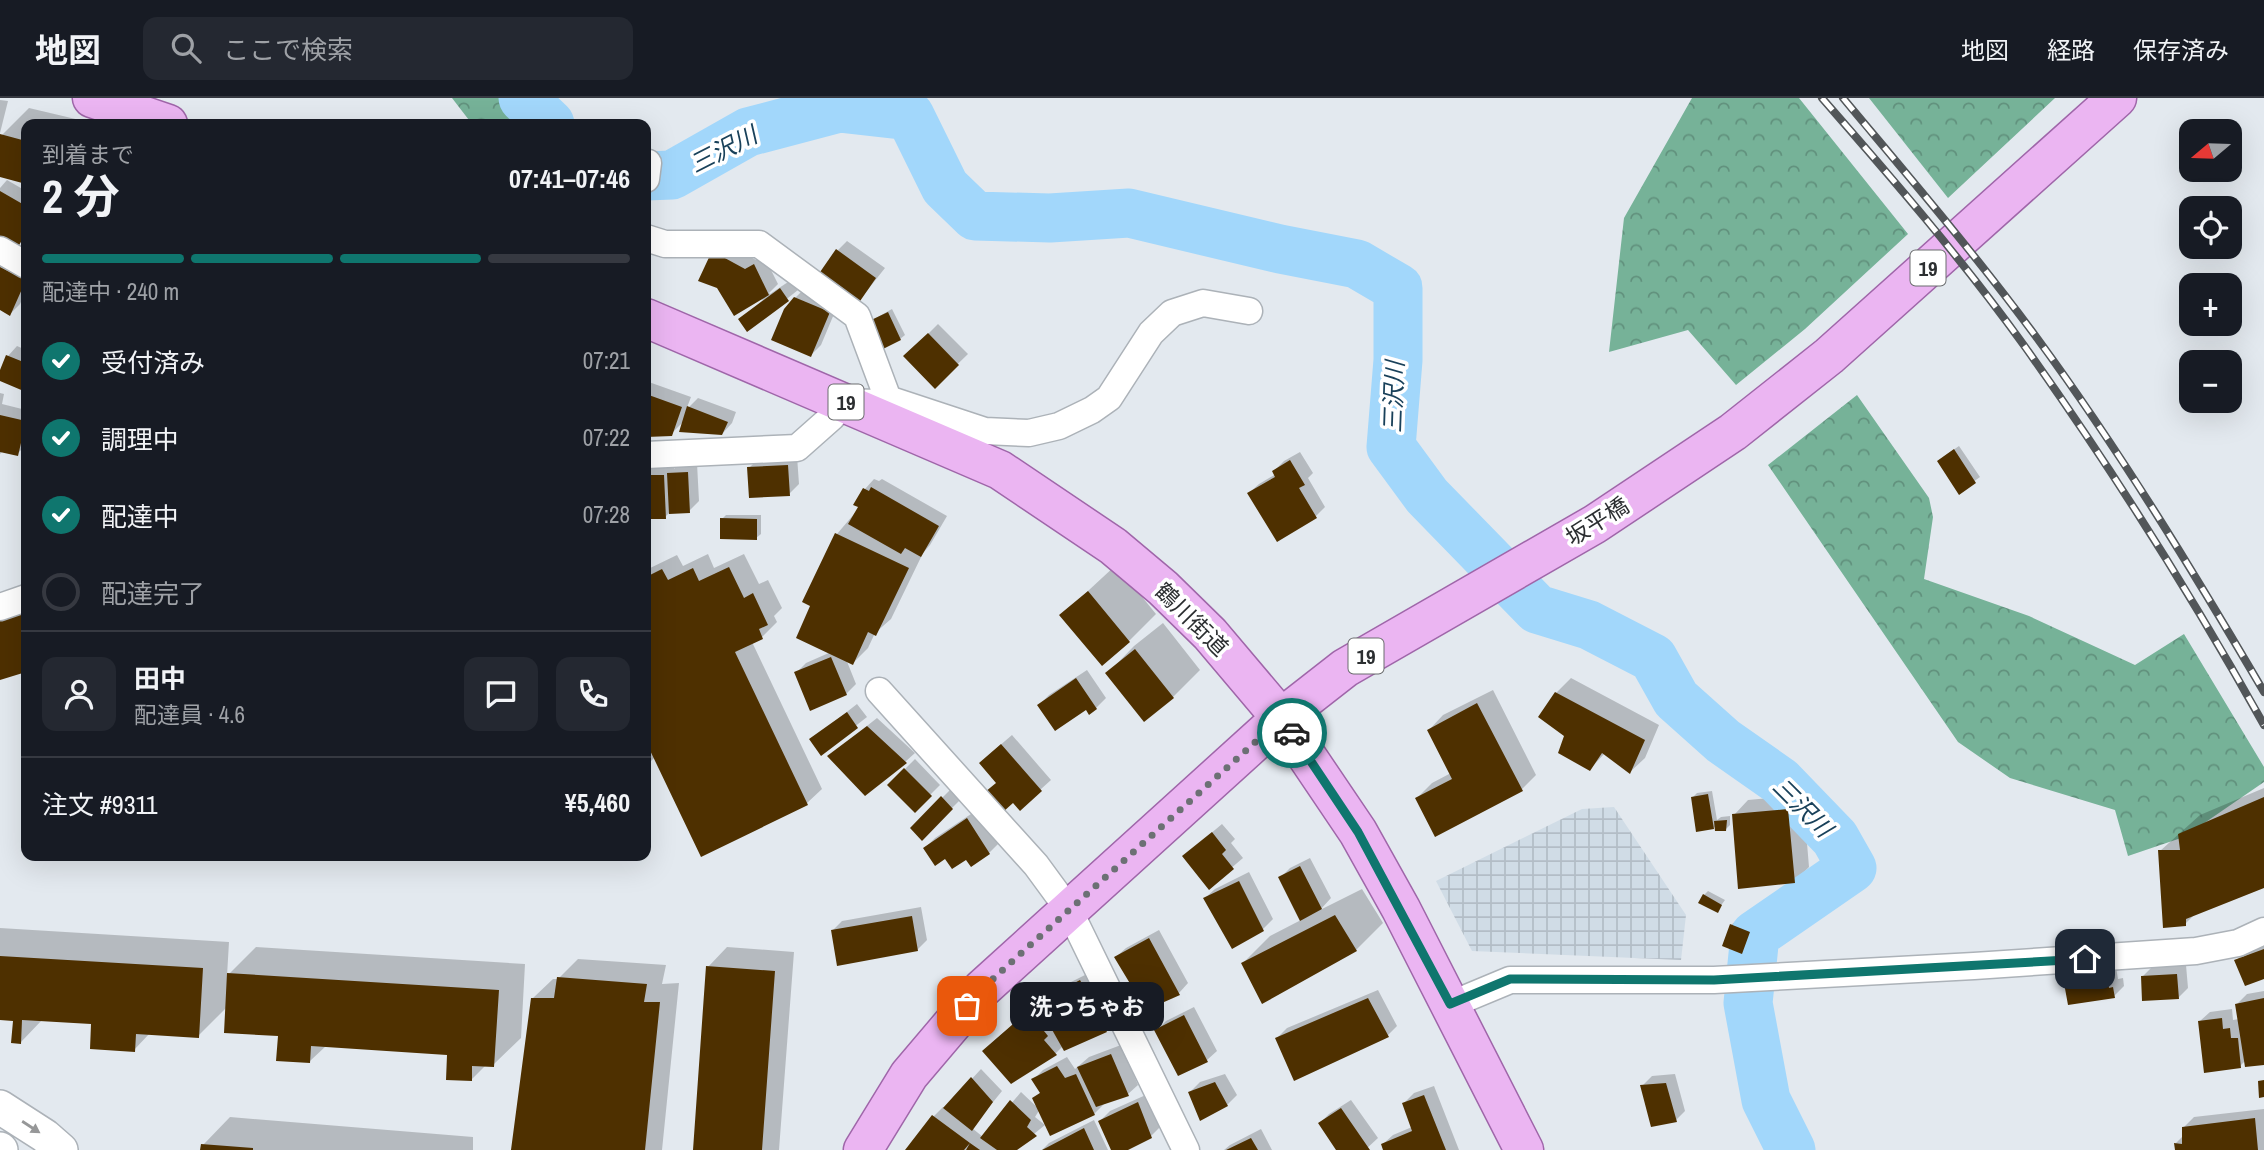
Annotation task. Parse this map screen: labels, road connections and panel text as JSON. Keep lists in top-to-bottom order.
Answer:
{
  "streets": {
    "main road": ["19", "坂平橋", "鶴川街道"]
  },
  "crossings": [
    ["19", "坂平橋"],
    ["19", "鶴川街道"],
    ["坂平橋", "鶴川街道"]
  ],
  "water": ["三沢川"],
  "places": ["洗っちゃお"],
  "north": "left",
  "page": {
    "header": "地図",
    "search": "ここで検索",
    "nav": ["地図", "経路", "保存済み"],
    "map_buttons": ["+", "−"],
    "heading": ["2 分", "到着まで", "07:41–07:46"],
    "panel": [
      "田中",
      "配達員 · 4.6",
      "注文 #9311",
      "¥5,460"
    ],
    "bar": "配達中 · 240 m",
    "list": [
      ["受付済み", "07:21"],
      ["調理中", "07:22"],
      ["配達中", "07:28"],
      "配達完了"
    ],
    "bubble": "洗っちゃお"
  }
}
